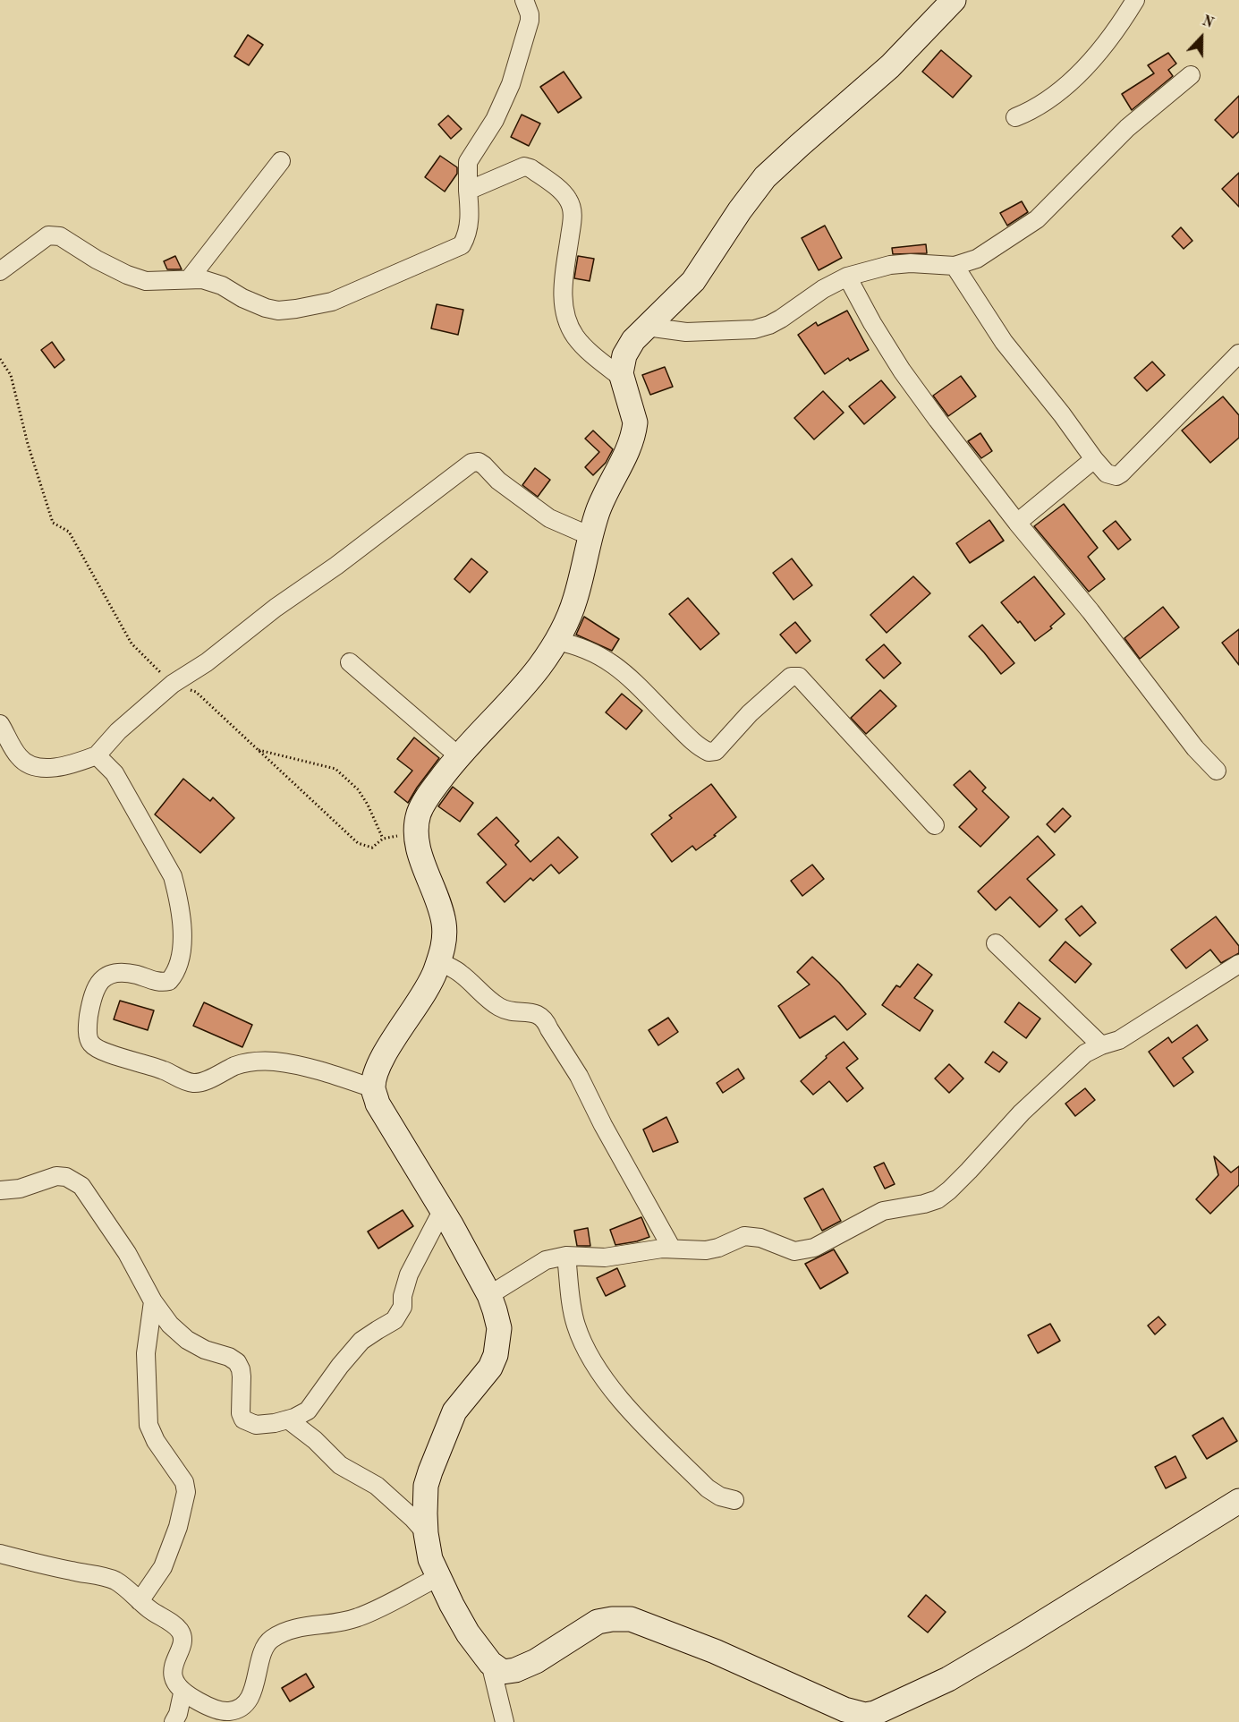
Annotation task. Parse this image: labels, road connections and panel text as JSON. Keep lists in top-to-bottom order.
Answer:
{
  "north": "top"
}
